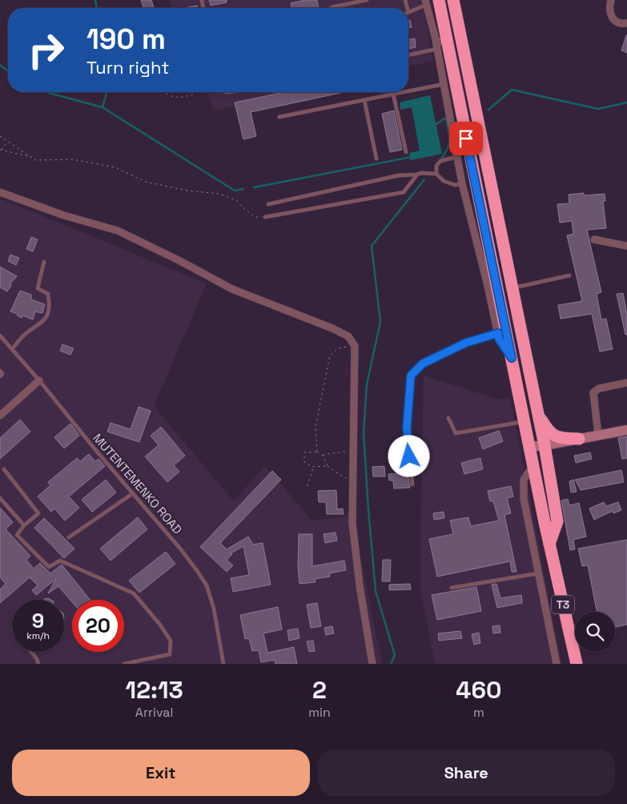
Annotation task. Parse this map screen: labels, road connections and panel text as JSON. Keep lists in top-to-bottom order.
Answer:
{
  "streets": {
    "highway": ["T3"],
    "lane": ["MUTENTEMENKO ROAD"]
  },
  "page": {
    "turn": ["190 m", "Turn right"],
    "speed": "9 km/h",
    "limit": "20",
    "eta": [
      "12:13",
      "Arrival",
      "2",
      "min",
      "460",
      "m"
    ],
    "buttons": ["Exit", "Share"]
  }
}
